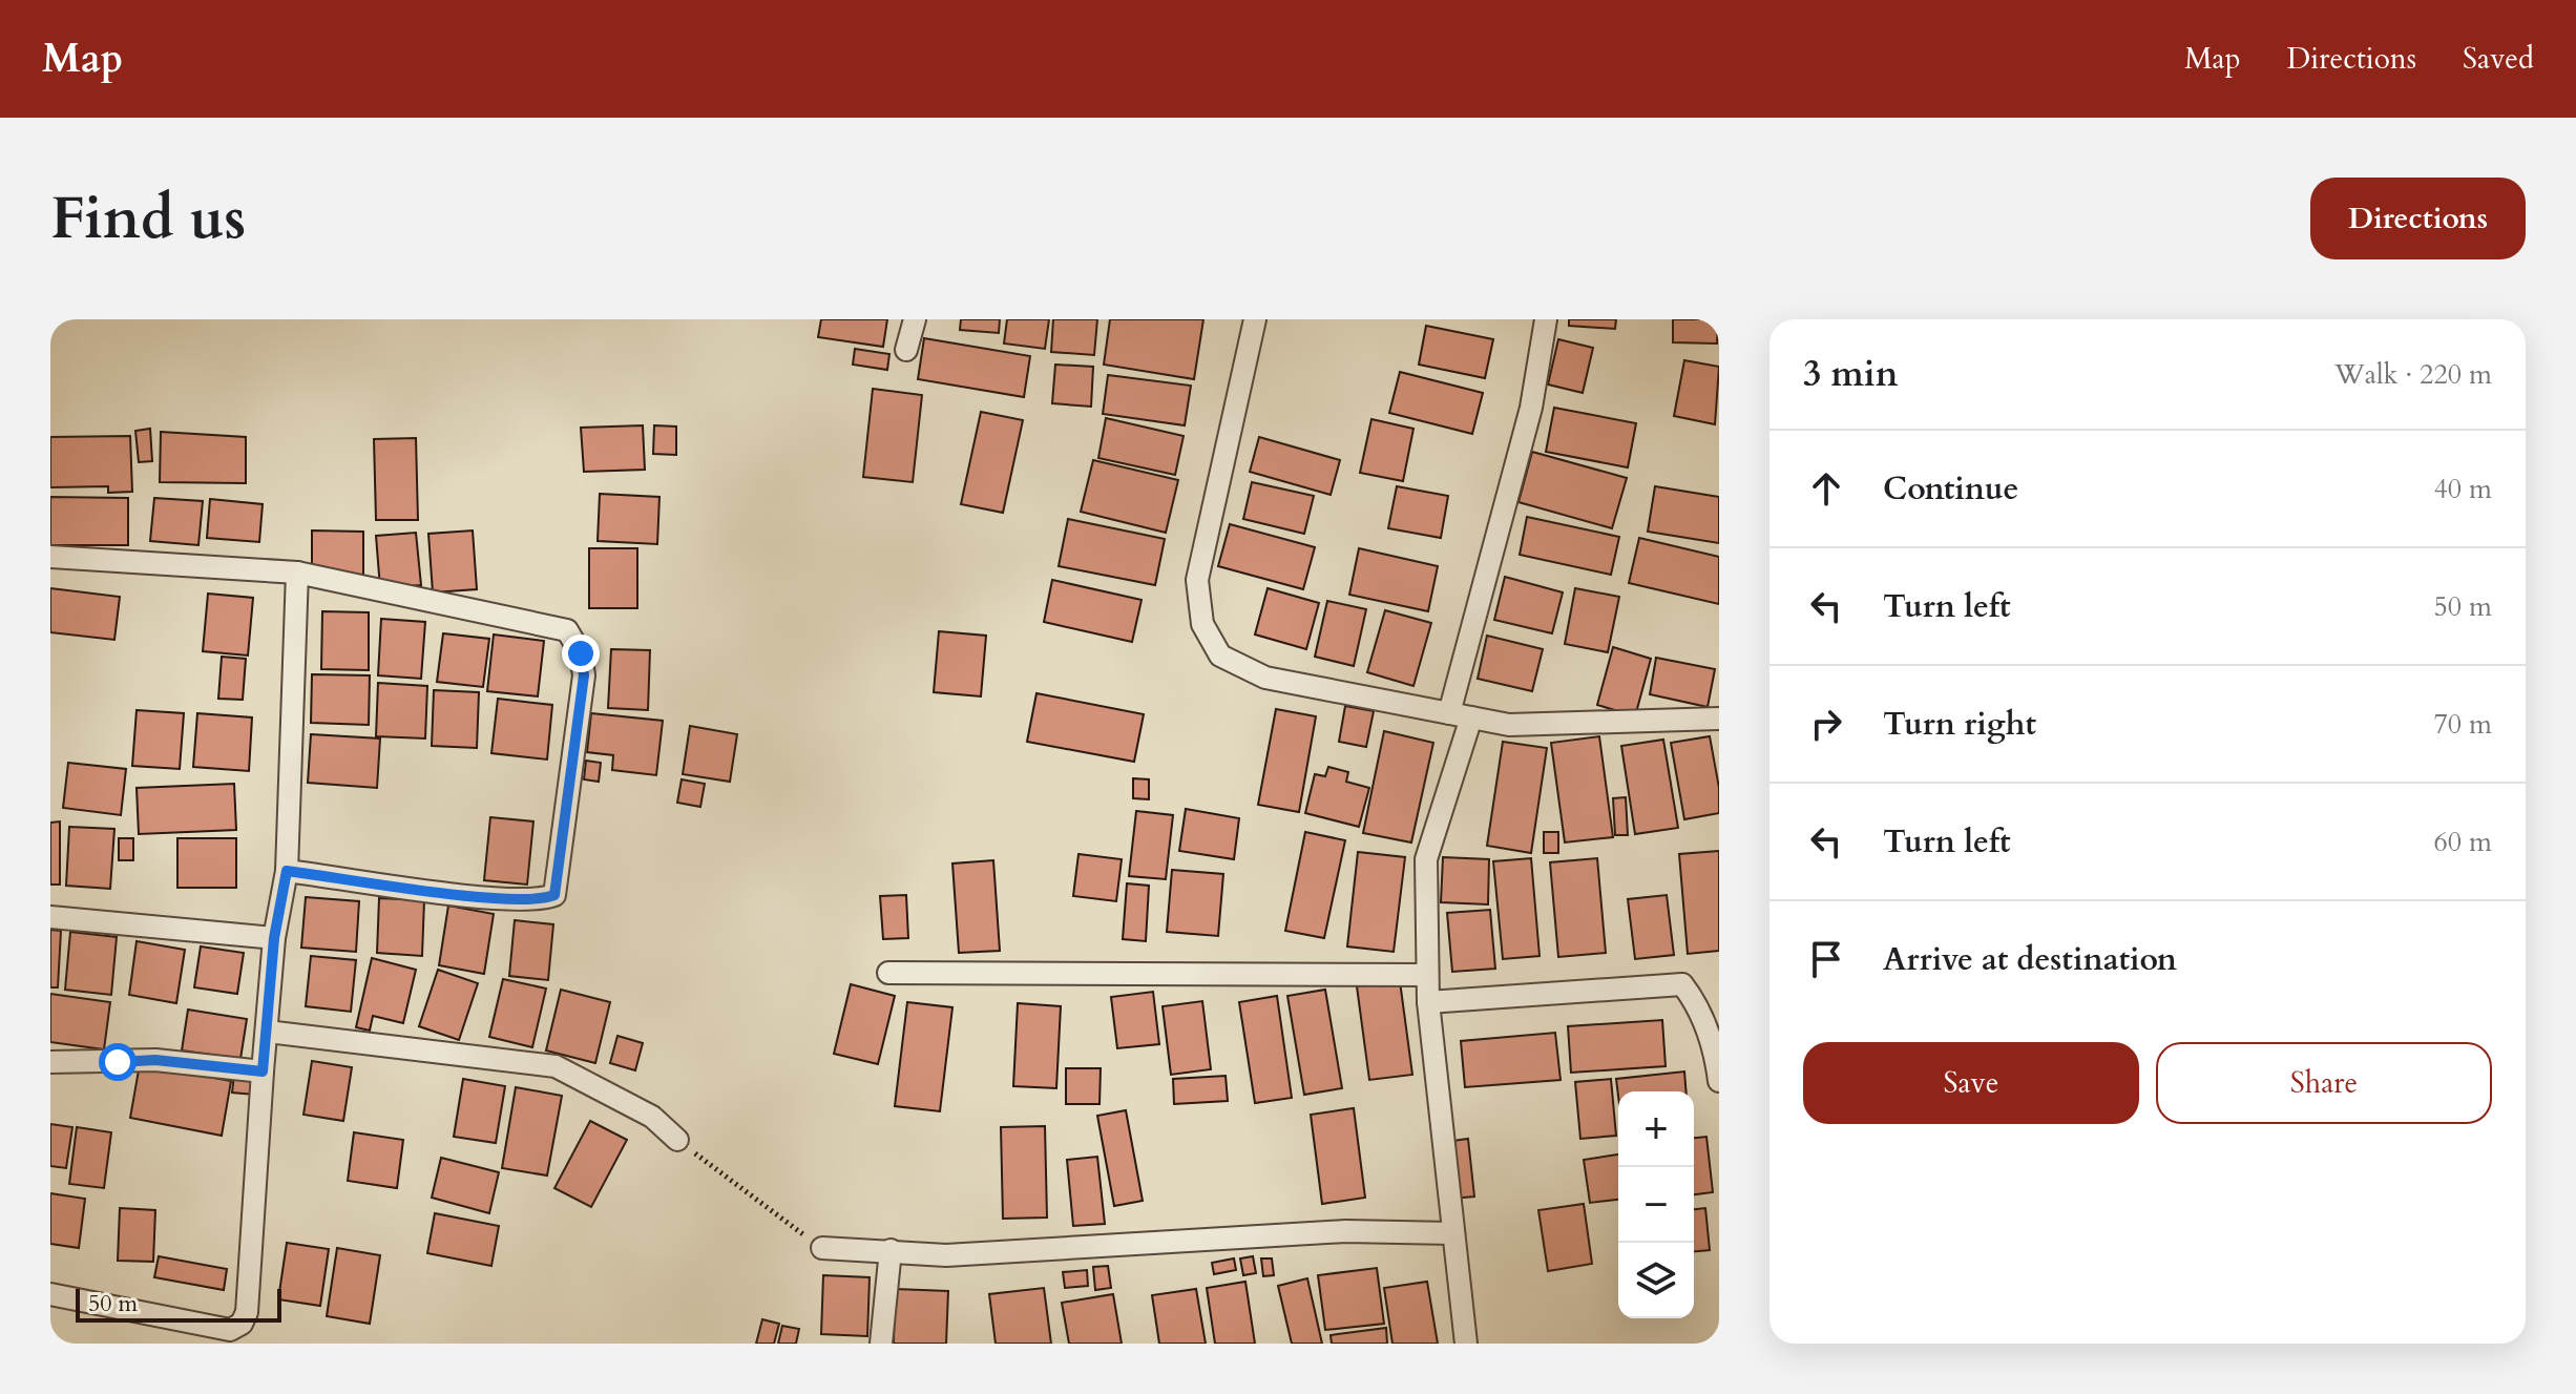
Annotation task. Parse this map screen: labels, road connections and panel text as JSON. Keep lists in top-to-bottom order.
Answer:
{
  "scale_bar": "50 m",
  "page": {
    "header": "Map",
    "nav": ["Map", "Directions", "Saved"],
    "buttons": [
      "Directions",
      ["Save", "Share"]
    ],
    "title": "Find us",
    "heading": ["3 min", "Walk · 220 m"],
    "list": [
      ["Continue", "40 m"],
      ["Turn left", "50 m"],
      ["Turn right", "70 m"],
      ["Turn left", "60 m"],
      "Arrive at destination"
    ],
    "map_buttons": ["+", "−"],
    "scale": "50 m"
  }
}
